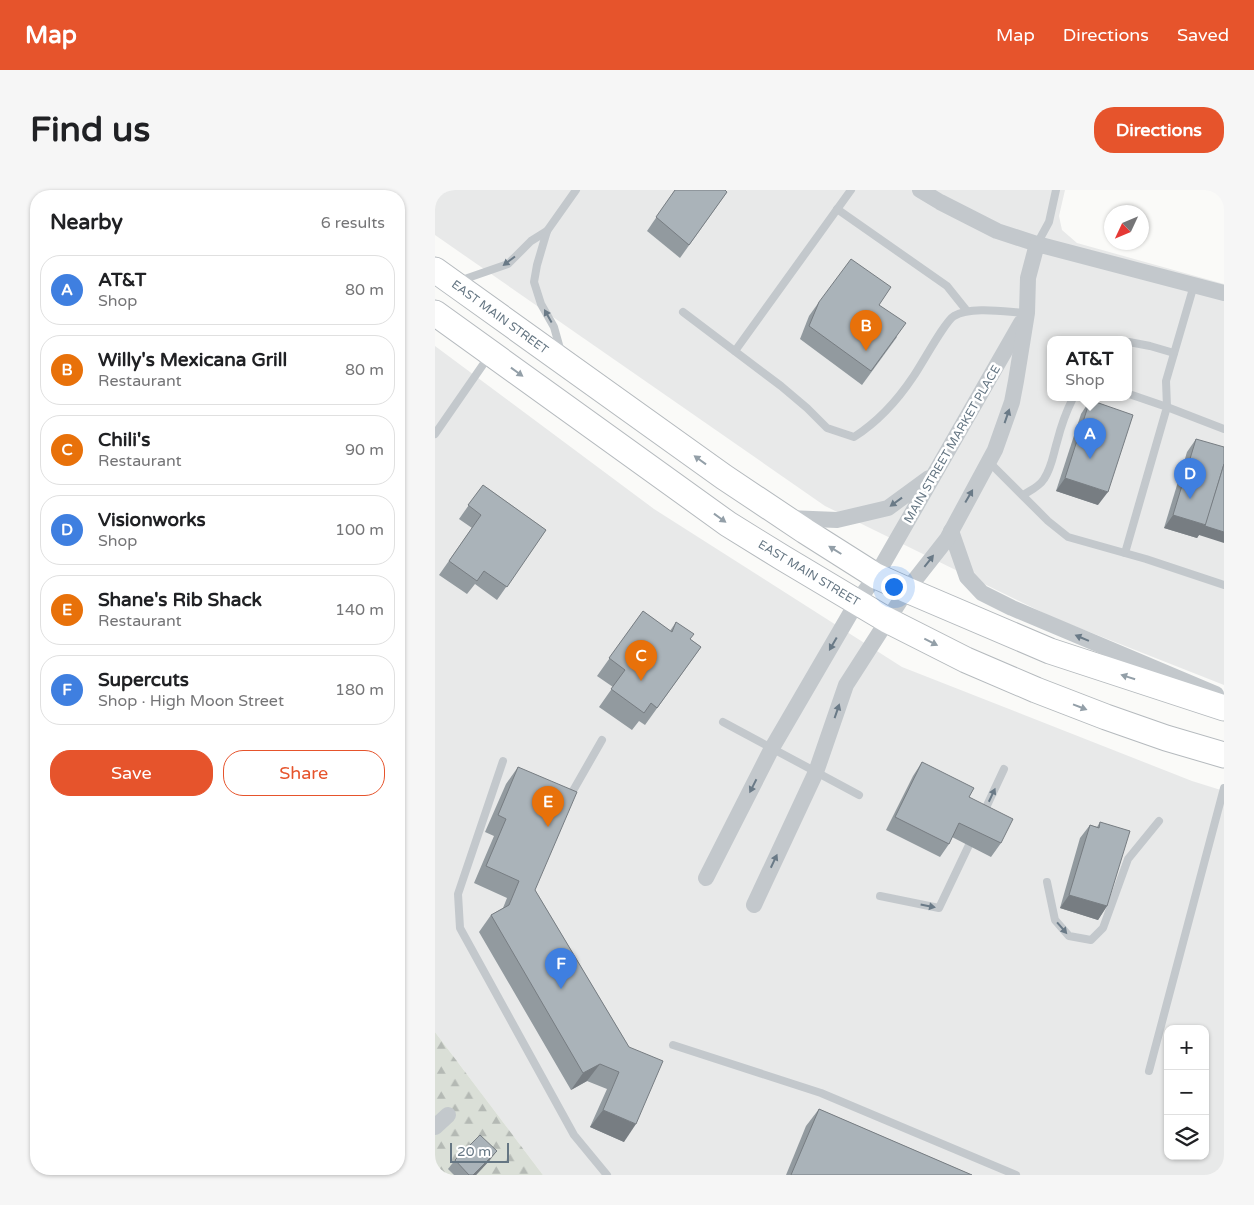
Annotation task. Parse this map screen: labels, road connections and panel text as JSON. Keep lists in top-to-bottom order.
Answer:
{
  "streets": {
    "main road": ["EAST MAIN STREET"],
    "street": ["MAIN STREET MARKET PLACE"]
  },
  "crossings": [
    ["EAST MAIN STREET", "MAIN STREET MARKET PLACE"]
  ],
  "scale_bar": "20 m",
  "north": "bottom left",
  "page": {
    "header": "Map",
    "nav": ["Map", "Directions", "Saved"],
    "buttons": [
      "Directions",
      ["Save", "Share"]
    ],
    "title": "Find us",
    "heading": ["Nearby", "6 results"],
    "list": [
      {
        "mark": "A",
        "name": "AT&T",
        "note": "Shop",
        "value": "80 m"
      },
      {
        "mark": "B",
        "name": "Willy's Mexicana Grill",
        "note": "Restaurant",
        "value": "80 m"
      },
      {
        "mark": "C",
        "name": "Chili's",
        "note": "Restaurant",
        "value": "90 m"
      },
      {
        "mark": "D",
        "name": "Visionworks",
        "note": "Shop",
        "value": "100 m"
      },
      {
        "mark": "E",
        "name": "Shane's Rib Shack",
        "note": "Restaurant",
        "value": "140 m"
      },
      {
        "mark": "F",
        "name": "Supercuts",
        "note": "Shop · High Moon Street",
        "value": "180 m"
      }
    ],
    "pins": [
      "B",
      "A",
      "D",
      "C",
      "E",
      "F"
    ],
    "popup": ["AT&T", "Shop"],
    "map_buttons": ["+", "−"],
    "scale": "20 m"
  }
}
